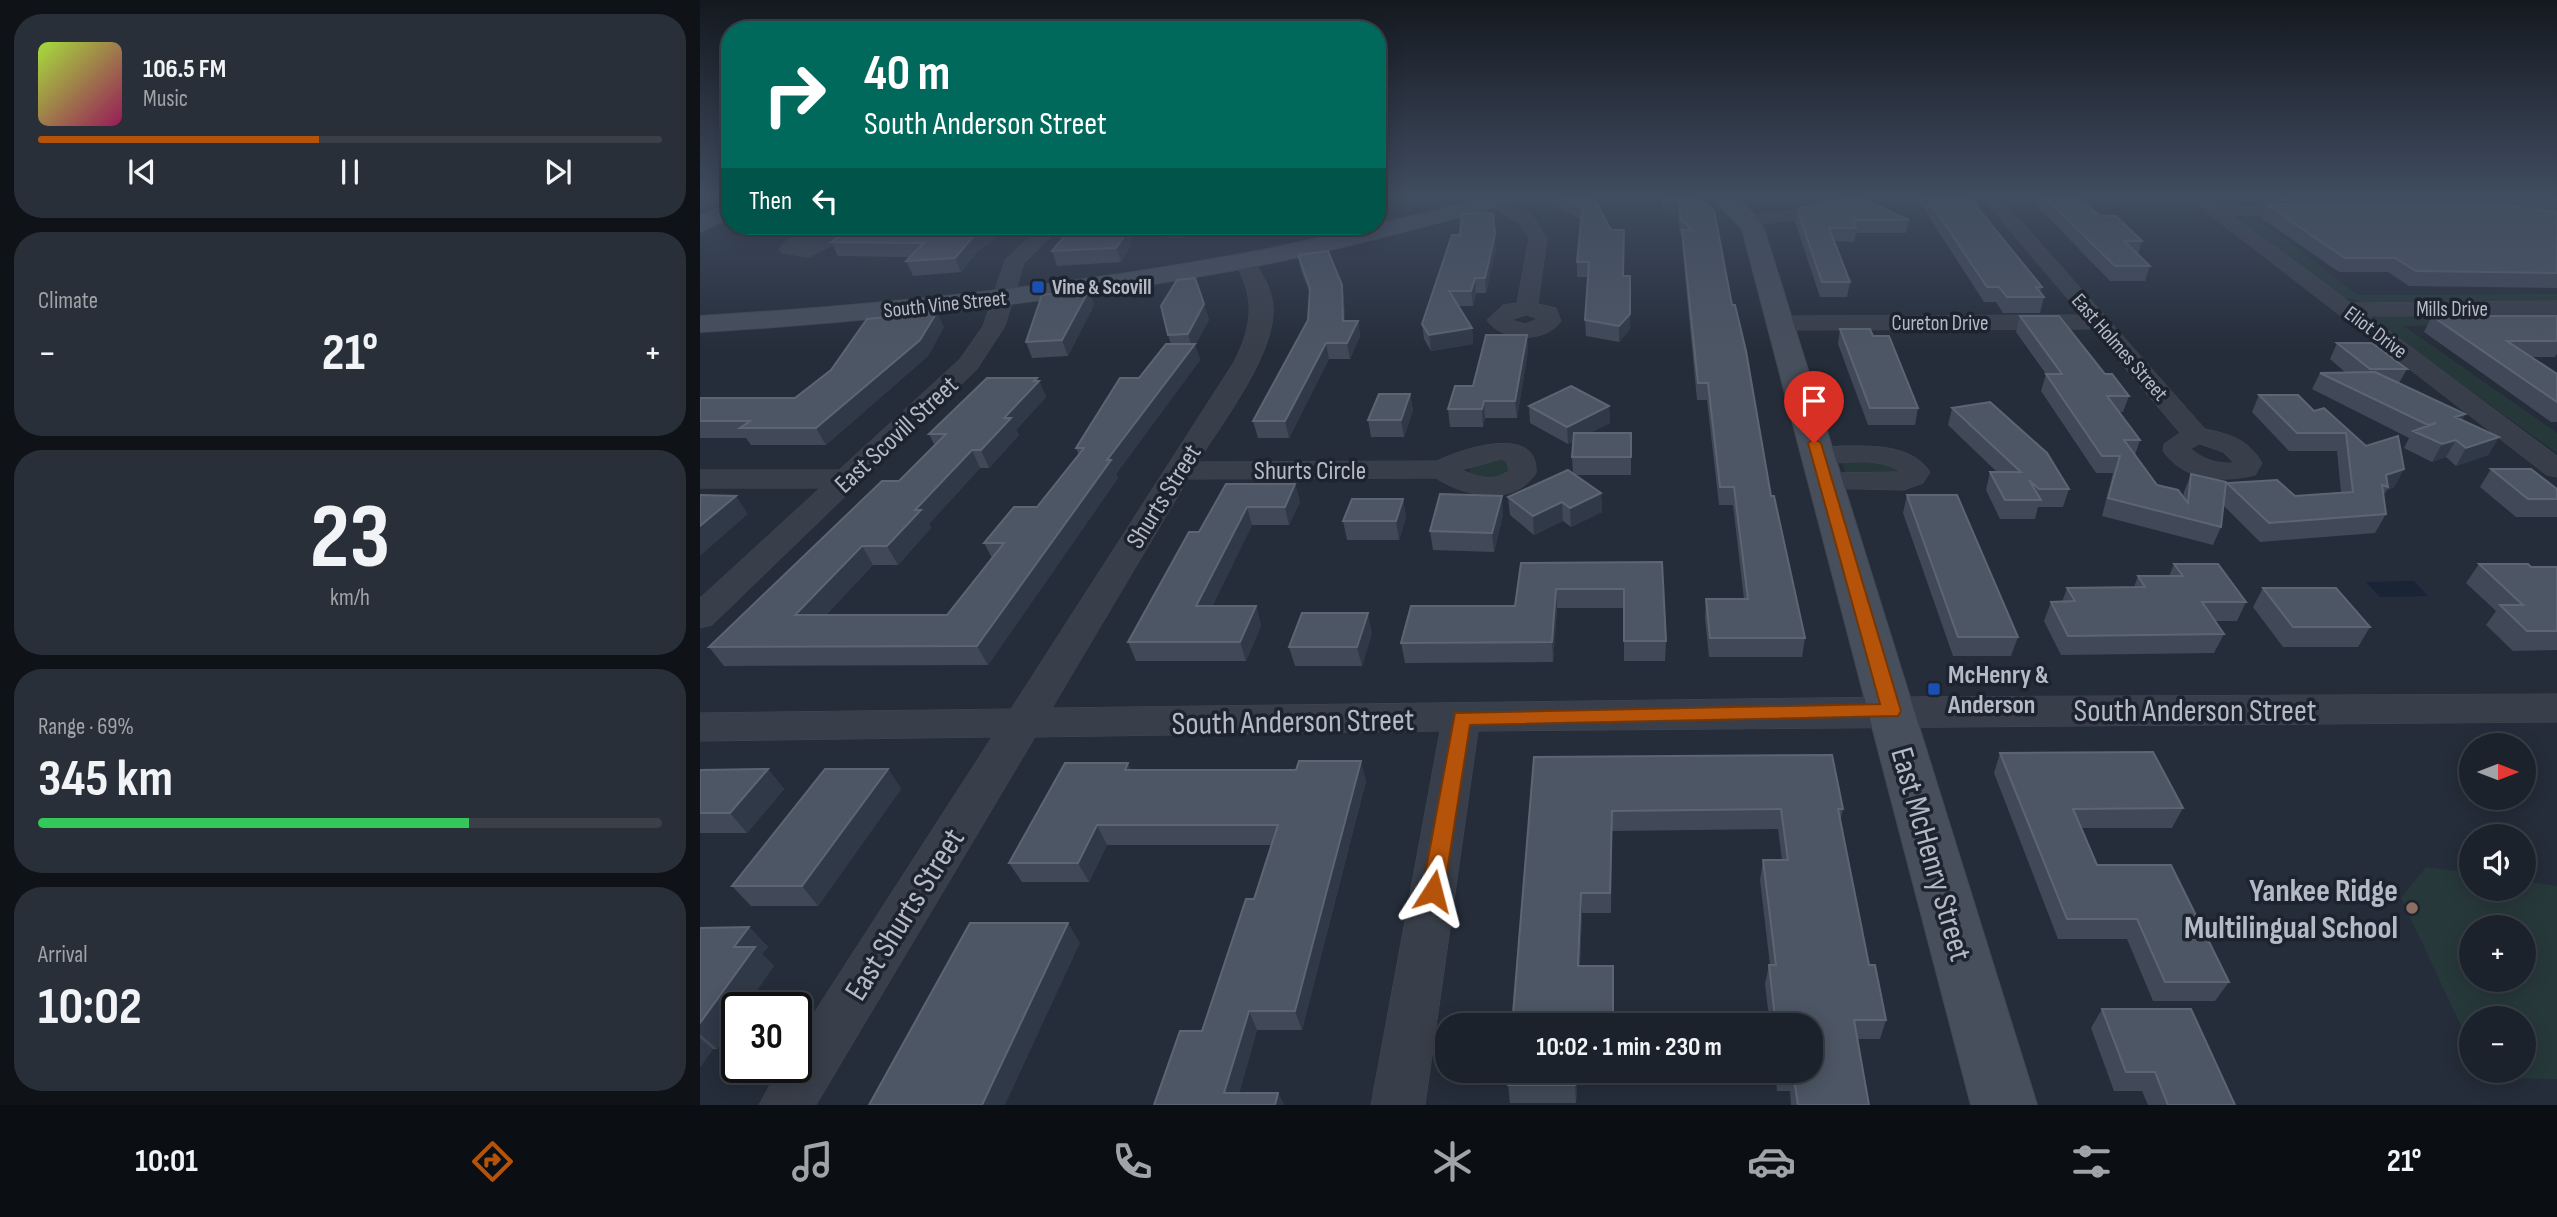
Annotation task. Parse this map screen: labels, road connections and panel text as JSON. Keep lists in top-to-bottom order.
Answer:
{
  "streets": {
    "street": [
      "South Vine Street",
      "Mills Drive",
      "Cureton Drive",
      "Eliot Drive",
      "East Holmes Street",
      "East Scovill Street",
      "Shurts Circle",
      "Shurts Street",
      "South Anderson Street",
      "East McHenry Street",
      "East Shurts Street"
    ]
  },
  "crossings": [
    ["South Vine Street", "East Scovill Street"],
    ["South Vine Street", "Shurts Street"],
    ["Mills Drive", "Eliot Drive"],
    ["Cureton Drive", "East Holmes Street"],
    ["Cureton Drive", "East McHenry Street"],
    ["Shurts Circle", "Shurts Street"],
    ["Shurts Street", "South Anderson Street"],
    ["Shurts Street", "East Shurts Street"],
    ["South Anderson Street", "East McHenry Street"],
    ["South Anderson Street", "East Shurts Street"]
  ],
  "places": {
    "transit": ["Vine & Scovill", "McHenry & Anderson"],
    "other": ["Yankee Ridge Multilingual School"]
  },
  "north": "right",
  "page": {
    "turn": ["40 m", "South Anderson Street"],
    "song": ["106.5 FM", "Music"],
    "then": "Then",
    "tile": [
      "Climate",
      ["23", "km/h"],
      ["Range · 69%", "345 km"],
      ["Arrival", "10:02"]
    ],
    "heat": ["−", "21°", "+"],
    "map_buttons": ["+", "−"],
    "limit": "30",
    "trip": "10:02 · 1 min · 230 m",
    "tabs": ["10:01", "21°"]
  }
}
